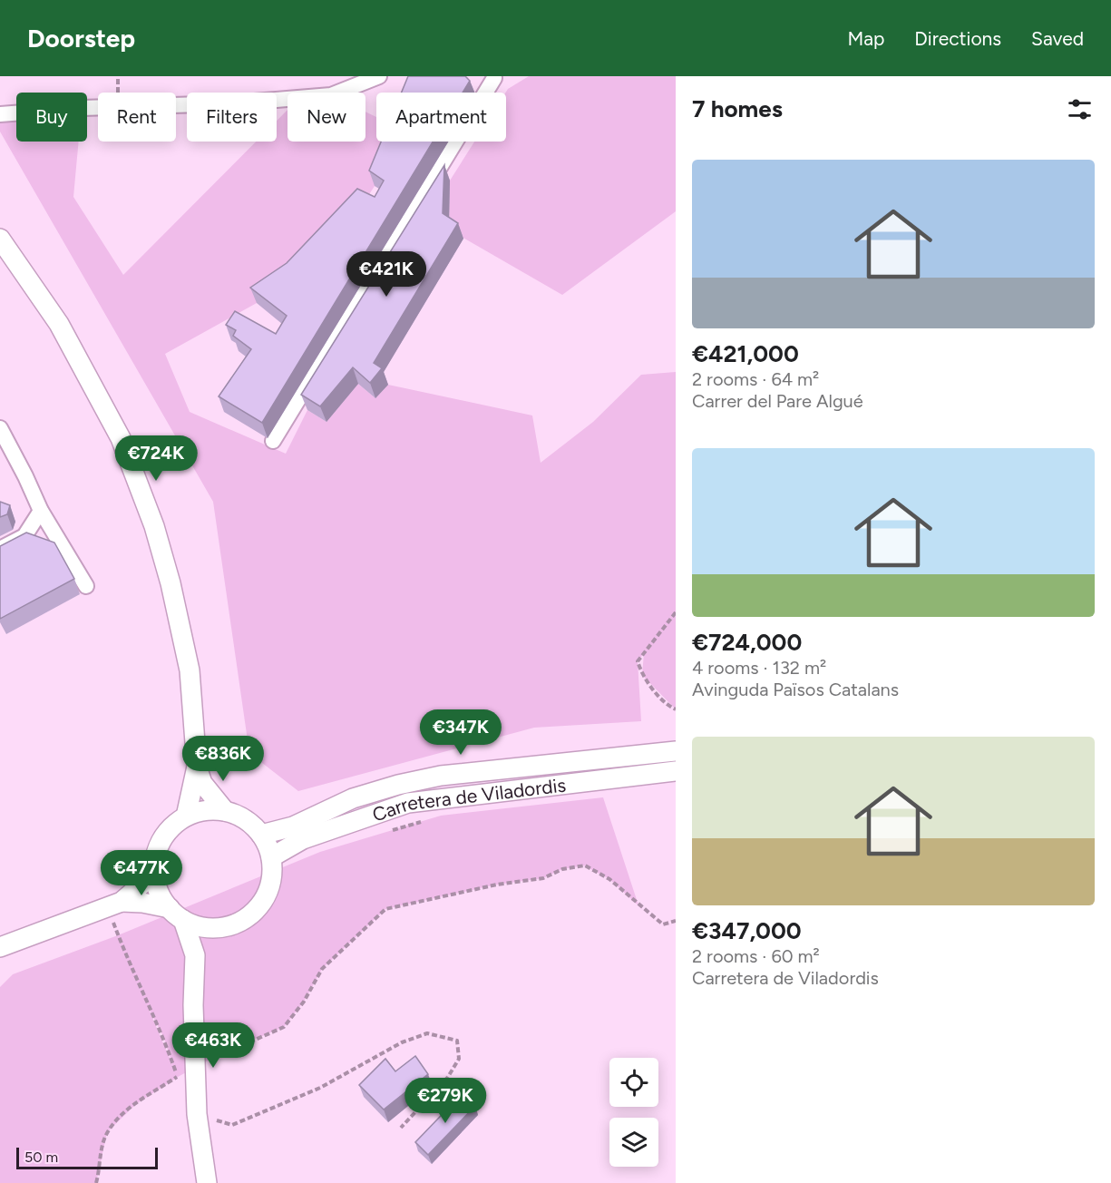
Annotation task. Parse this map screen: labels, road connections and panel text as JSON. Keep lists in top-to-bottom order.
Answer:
{
  "streets": {
    "street": ["Carretera de Viladordis"]
  },
  "scale_bar": "50 m",
  "page": {
    "header": "Doorstep",
    "nav": ["Map", "Directions", "Saved"],
    "heading": "7 homes",
    "chip": [
      "Buy",
      "Rent",
      "Filters",
      "New",
      "Apartment"
    ],
    "list": [
      {
        "name": "€421,000",
        "note": "2 rooms · 64 m² · Carrer del Pare Algué"
      },
      {
        "name": "€724,000",
        "note": "4 rooms · 132 m² · Avinguda Països Catalans"
      },
      {
        "name": "€347,000",
        "note": "2 rooms · 60 m² · Carretera de Viladordis"
      }
    ],
    "price": [
      "€421K",
      "€724K",
      "€347K",
      "€836K",
      "€477K",
      "€463K",
      "€279K"
    ],
    "scale": "50 m"
  }
}
